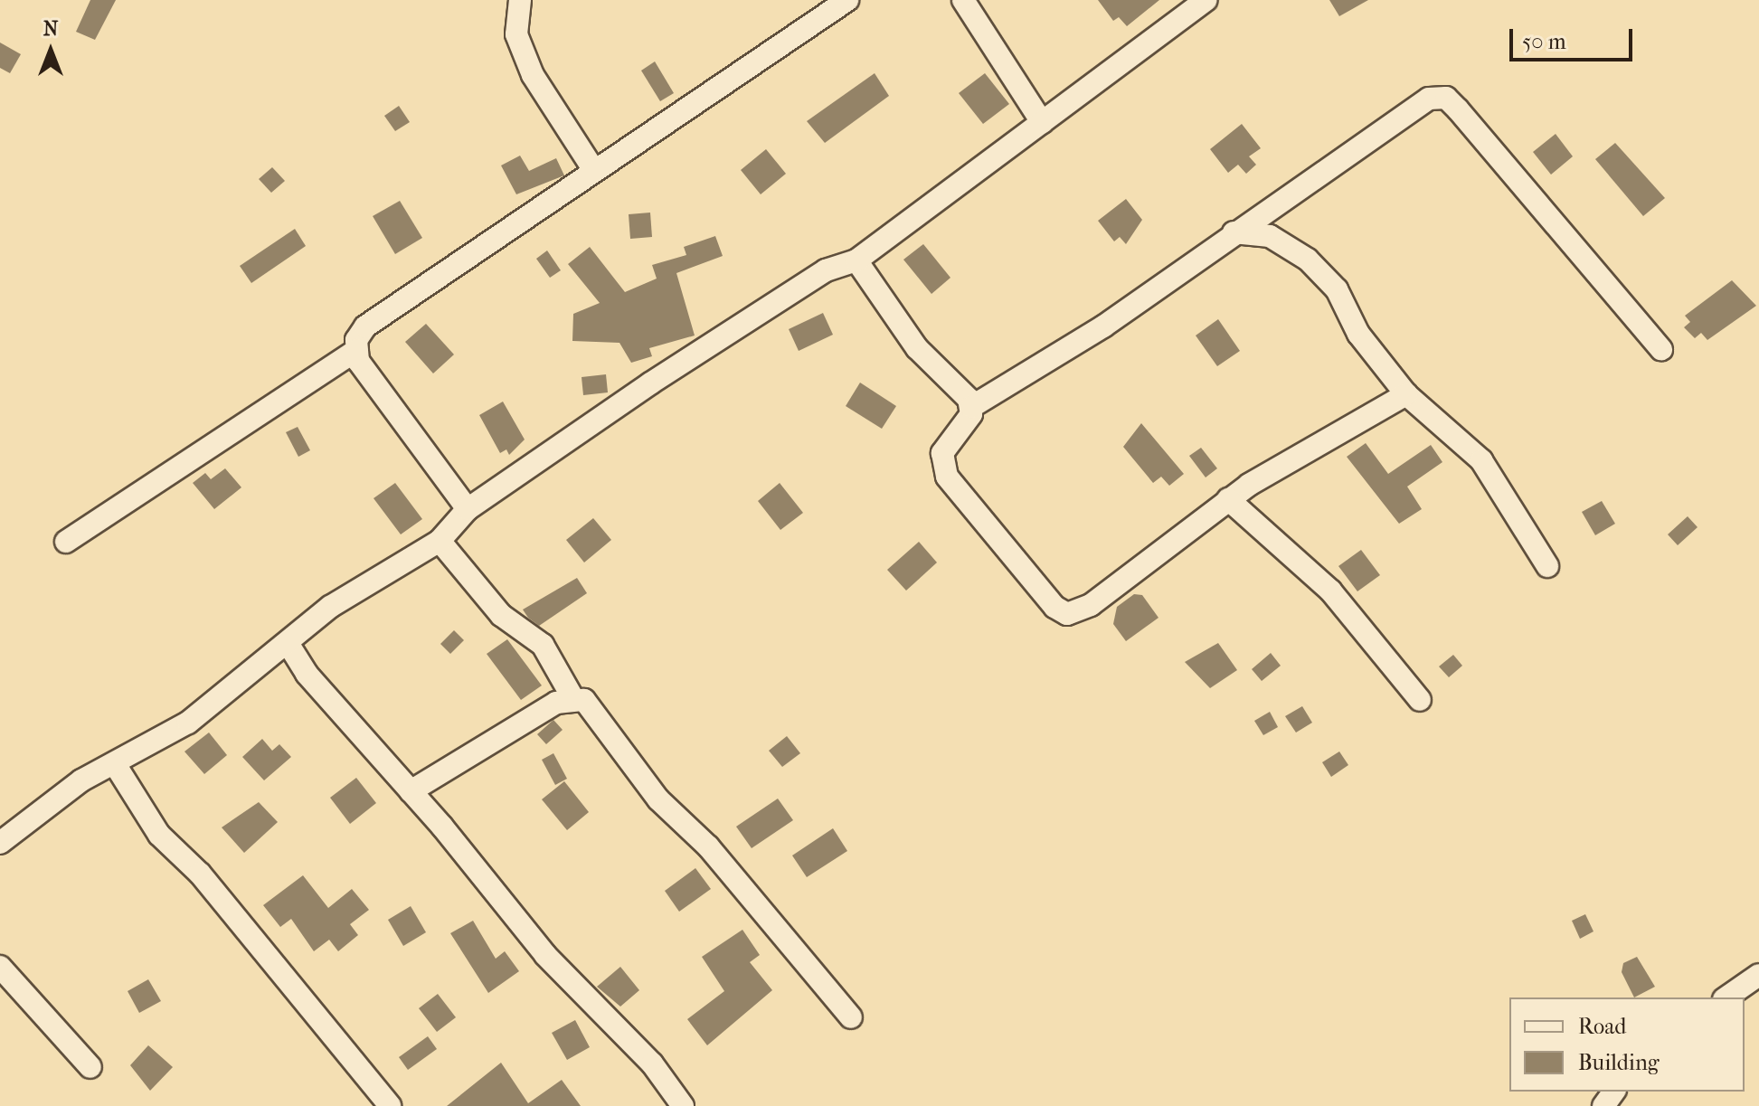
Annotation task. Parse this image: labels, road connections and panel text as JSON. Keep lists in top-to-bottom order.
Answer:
{
  "legend": ["Road", "Building"],
  "scale_bar": "50 m",
  "north": "top"
}
